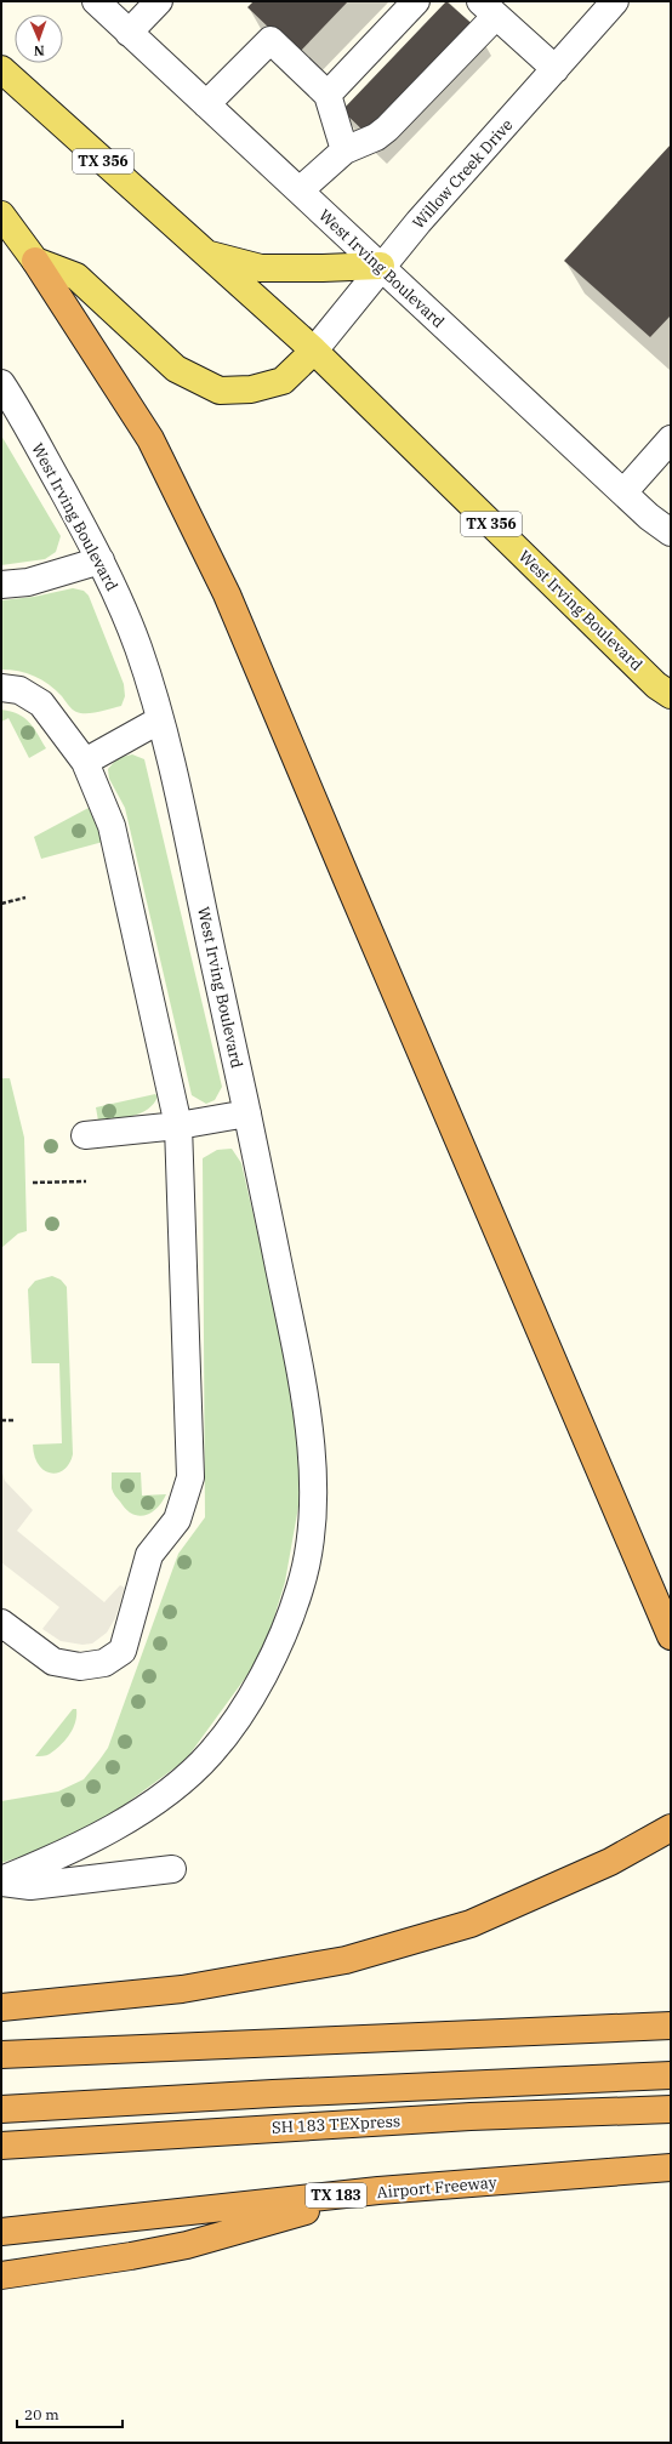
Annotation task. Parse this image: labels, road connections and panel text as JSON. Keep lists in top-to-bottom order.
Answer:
{
  "streets": {
    "highway": ["SH 183 TEXpress", "Airport Freeway", "TX 183"],
    "main road": ["TX 356", "West Irving Boulevard"],
    "street": ["Willow Creek Drive"]
  },
  "crossings": [
    ["Willow Creek Drive", "West Irving Boulevard"]
  ],
  "scale_bar": "20 m",
  "north": "bottom"
}
